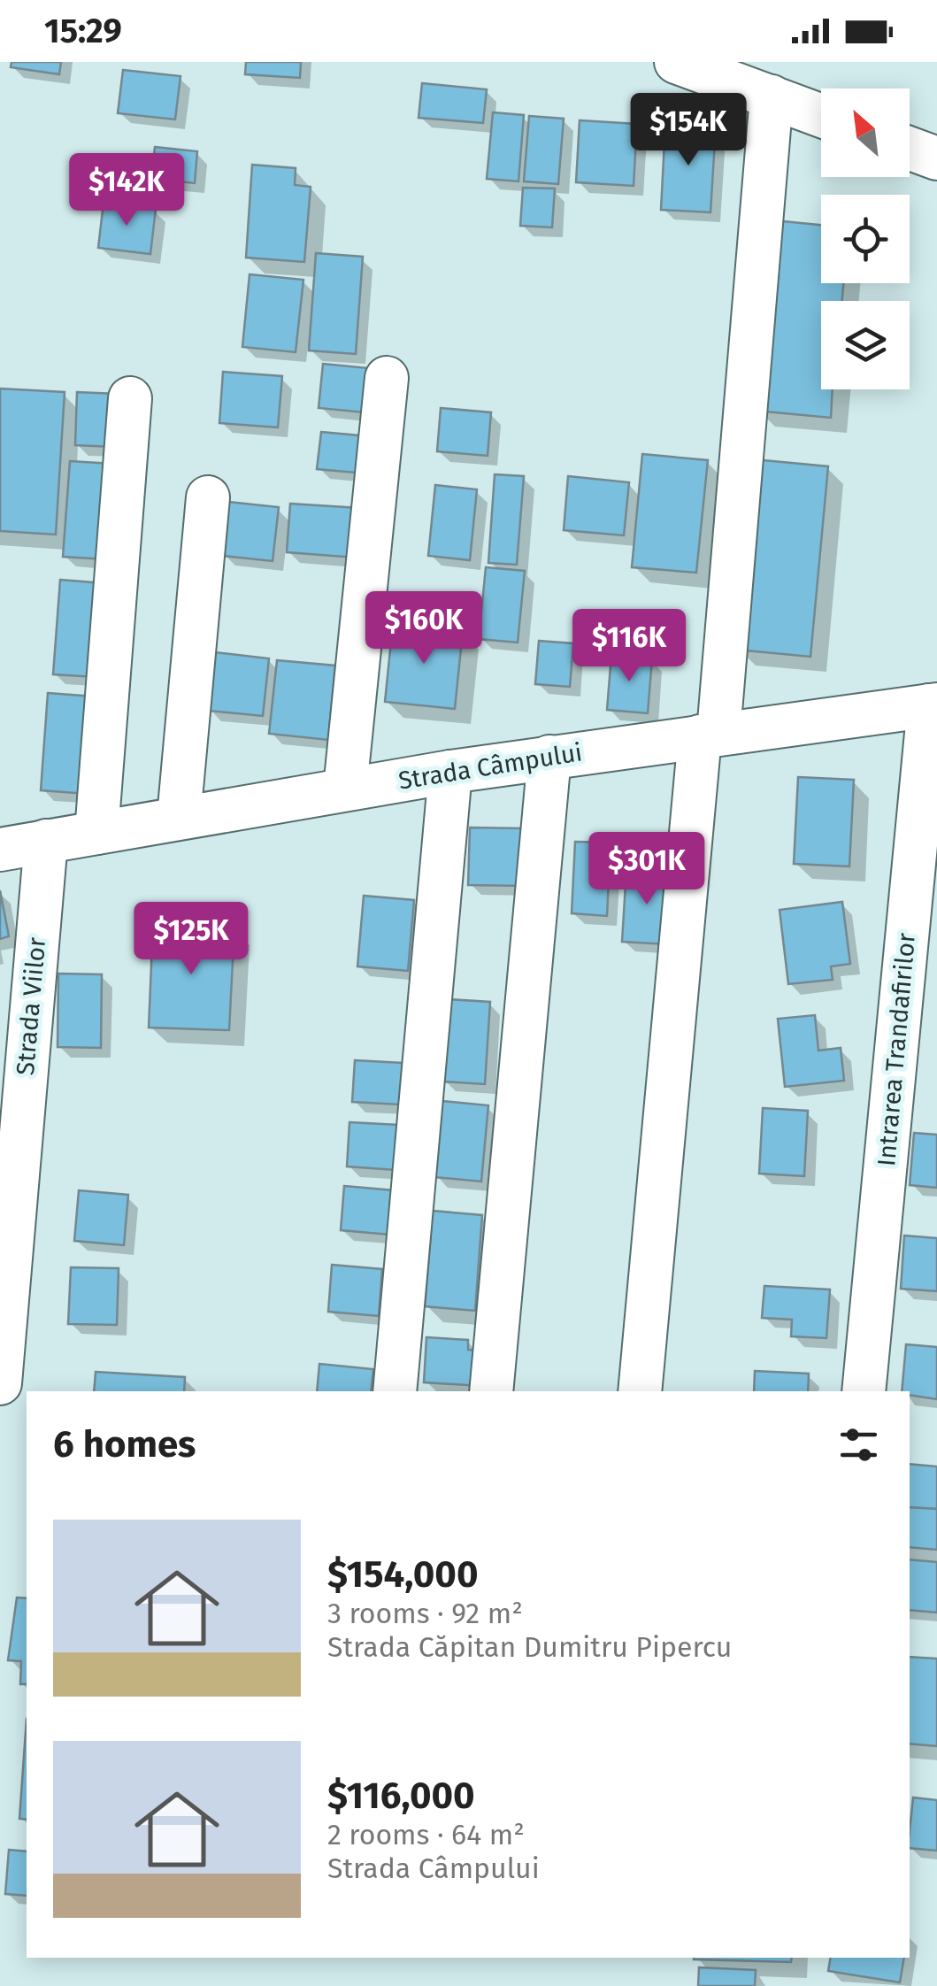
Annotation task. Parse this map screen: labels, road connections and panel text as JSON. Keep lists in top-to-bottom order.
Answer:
{
  "streets": {
    "street": ["Strada Câmpului", "Strada Viilor", "Intrarea Trandafirilor"]
  },
  "crossings": [
    ["Strada Câmpului", "Strada Viilor"],
    ["Strada Câmpului", "Intrarea Trandafirilor"]
  ],
  "north": "top left",
  "page": {
    "status": "15:29",
    "price": [
      "$154K",
      "$142K",
      "$160K",
      "$116K",
      "$301K",
      "$125K"
    ],
    "heading": "6 homes",
    "list": [
      {
        "name": "$154,000",
        "note": "3 rooms · 92 m² · Strada Căpitan Dumitru Pipercu"
      },
      {
        "name": "$116,000",
        "note": "2 rooms · 64 m² · Strada Câmpului"
      }
    ]
  }
}
